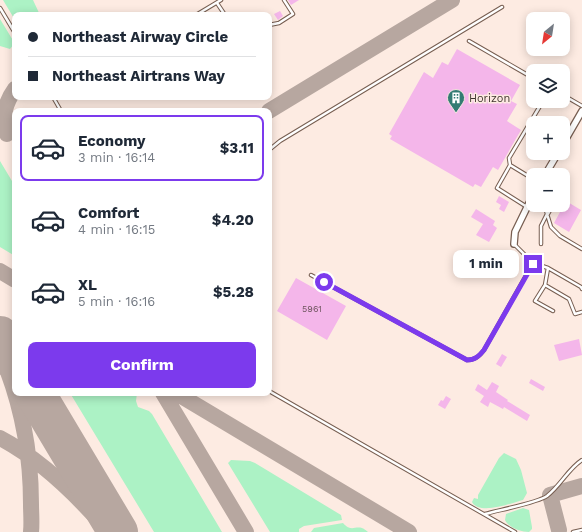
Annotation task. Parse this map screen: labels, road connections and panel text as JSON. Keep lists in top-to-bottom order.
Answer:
{
  "places": {
    "building": ["Horizon"]
  },
  "house_numbers": ["5961"],
  "north": "bottom left",
  "page": {
    "map_buttons": ["+", "−"],
    "banner": ["Northeast Airway Circle", "Northeast Airtrans Way"],
    "list": [
      {
        "name": "Economy",
        "note": "3 min · 16:14",
        "value": "$3.11"
      },
      {
        "name": "Comfort",
        "note": "4 min · 16:15",
        "value": "$4.20"
      },
      {
        "name": "XL",
        "note": "5 min · 16:16",
        "value": "$5.28"
      }
    ],
    "bubble": "1 min",
    "buttons": "Confirm"
  }
}
